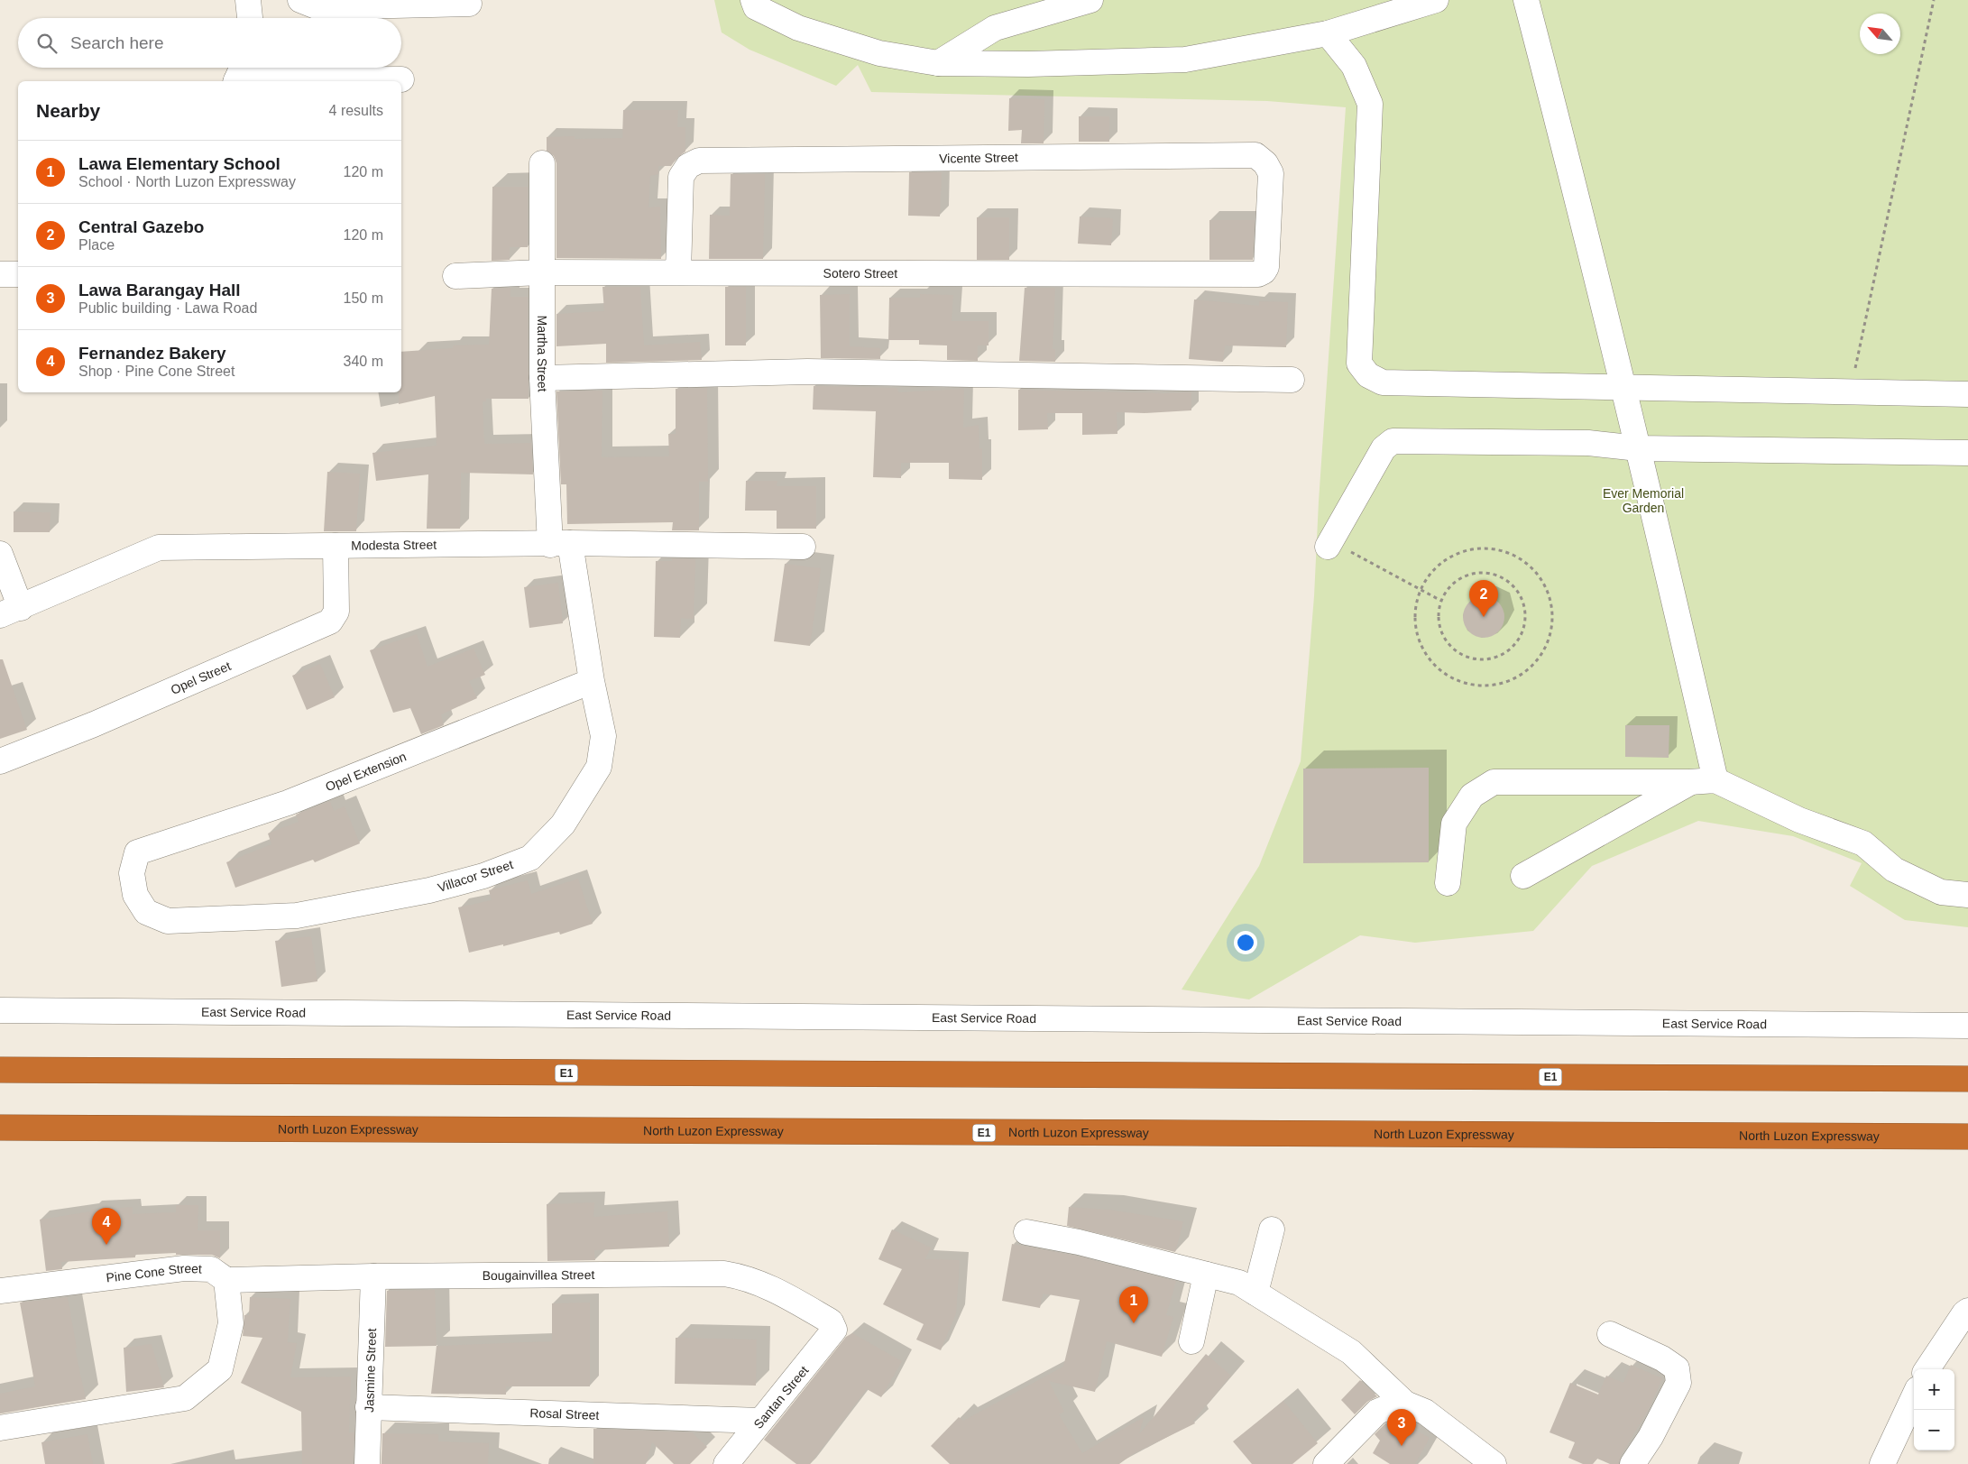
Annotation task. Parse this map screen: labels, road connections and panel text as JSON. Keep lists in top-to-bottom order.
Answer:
{
  "streets": {
    "highway": ["E1", "North Luzon Expressway"],
    "street": [
      "Vicente Street",
      "Sotero Street",
      "Martha Street",
      "Modesta Street",
      "Opel Street",
      "Opel Extension",
      "Villacor Street",
      "East Service Road",
      "Pine Cone Street",
      "Bougainvillea Street",
      "Jasmine Street",
      "Santan Street",
      "Rosal Street"
    ]
  },
  "crossings": [
    ["Vicente Street", "Sotero Street"],
    ["Sotero Street", "Martha Street"],
    ["Martha Street", "Modesta Street"],
    ["Martha Street", "Villacor Street"],
    ["Modesta Street", "Opel Street"],
    ["Modesta Street", "Villacor Street"],
    ["Opel Extension", "Villacor Street"],
    ["Pine Cone Street", "Bougainvillea Street"],
    ["Bougainvillea Street", "Jasmine Street"],
    ["Bougainvillea Street", "Santan Street"],
    ["Jasmine Street", "Rosal Street"],
    ["Santan Street", "Rosal Street"]
  ],
  "parks": ["Ever Memorial Garden"],
  "north": "top left",
  "page": {
    "search": "Search here",
    "heading": ["Nearby", "4 results"],
    "list": [
      {
        "mark": "1",
        "name": "Lawa Elementary School",
        "note": "School · North Luzon Expressway",
        "value": "120 m"
      },
      {
        "mark": "2",
        "name": "Central Gazebo",
        "note": "Place",
        "value": "120 m"
      },
      {
        "mark": "3",
        "name": "Lawa Barangay Hall",
        "note": "Public building · Lawa Road",
        "value": "150 m"
      },
      {
        "mark": "4",
        "name": "Fernandez Bakery",
        "note": "Shop · Pine Cone Street",
        "value": "340 m"
      }
    ],
    "pins": [
      "2",
      "4",
      "1",
      "3"
    ],
    "map_buttons": ["+", "−"]
  }
}
